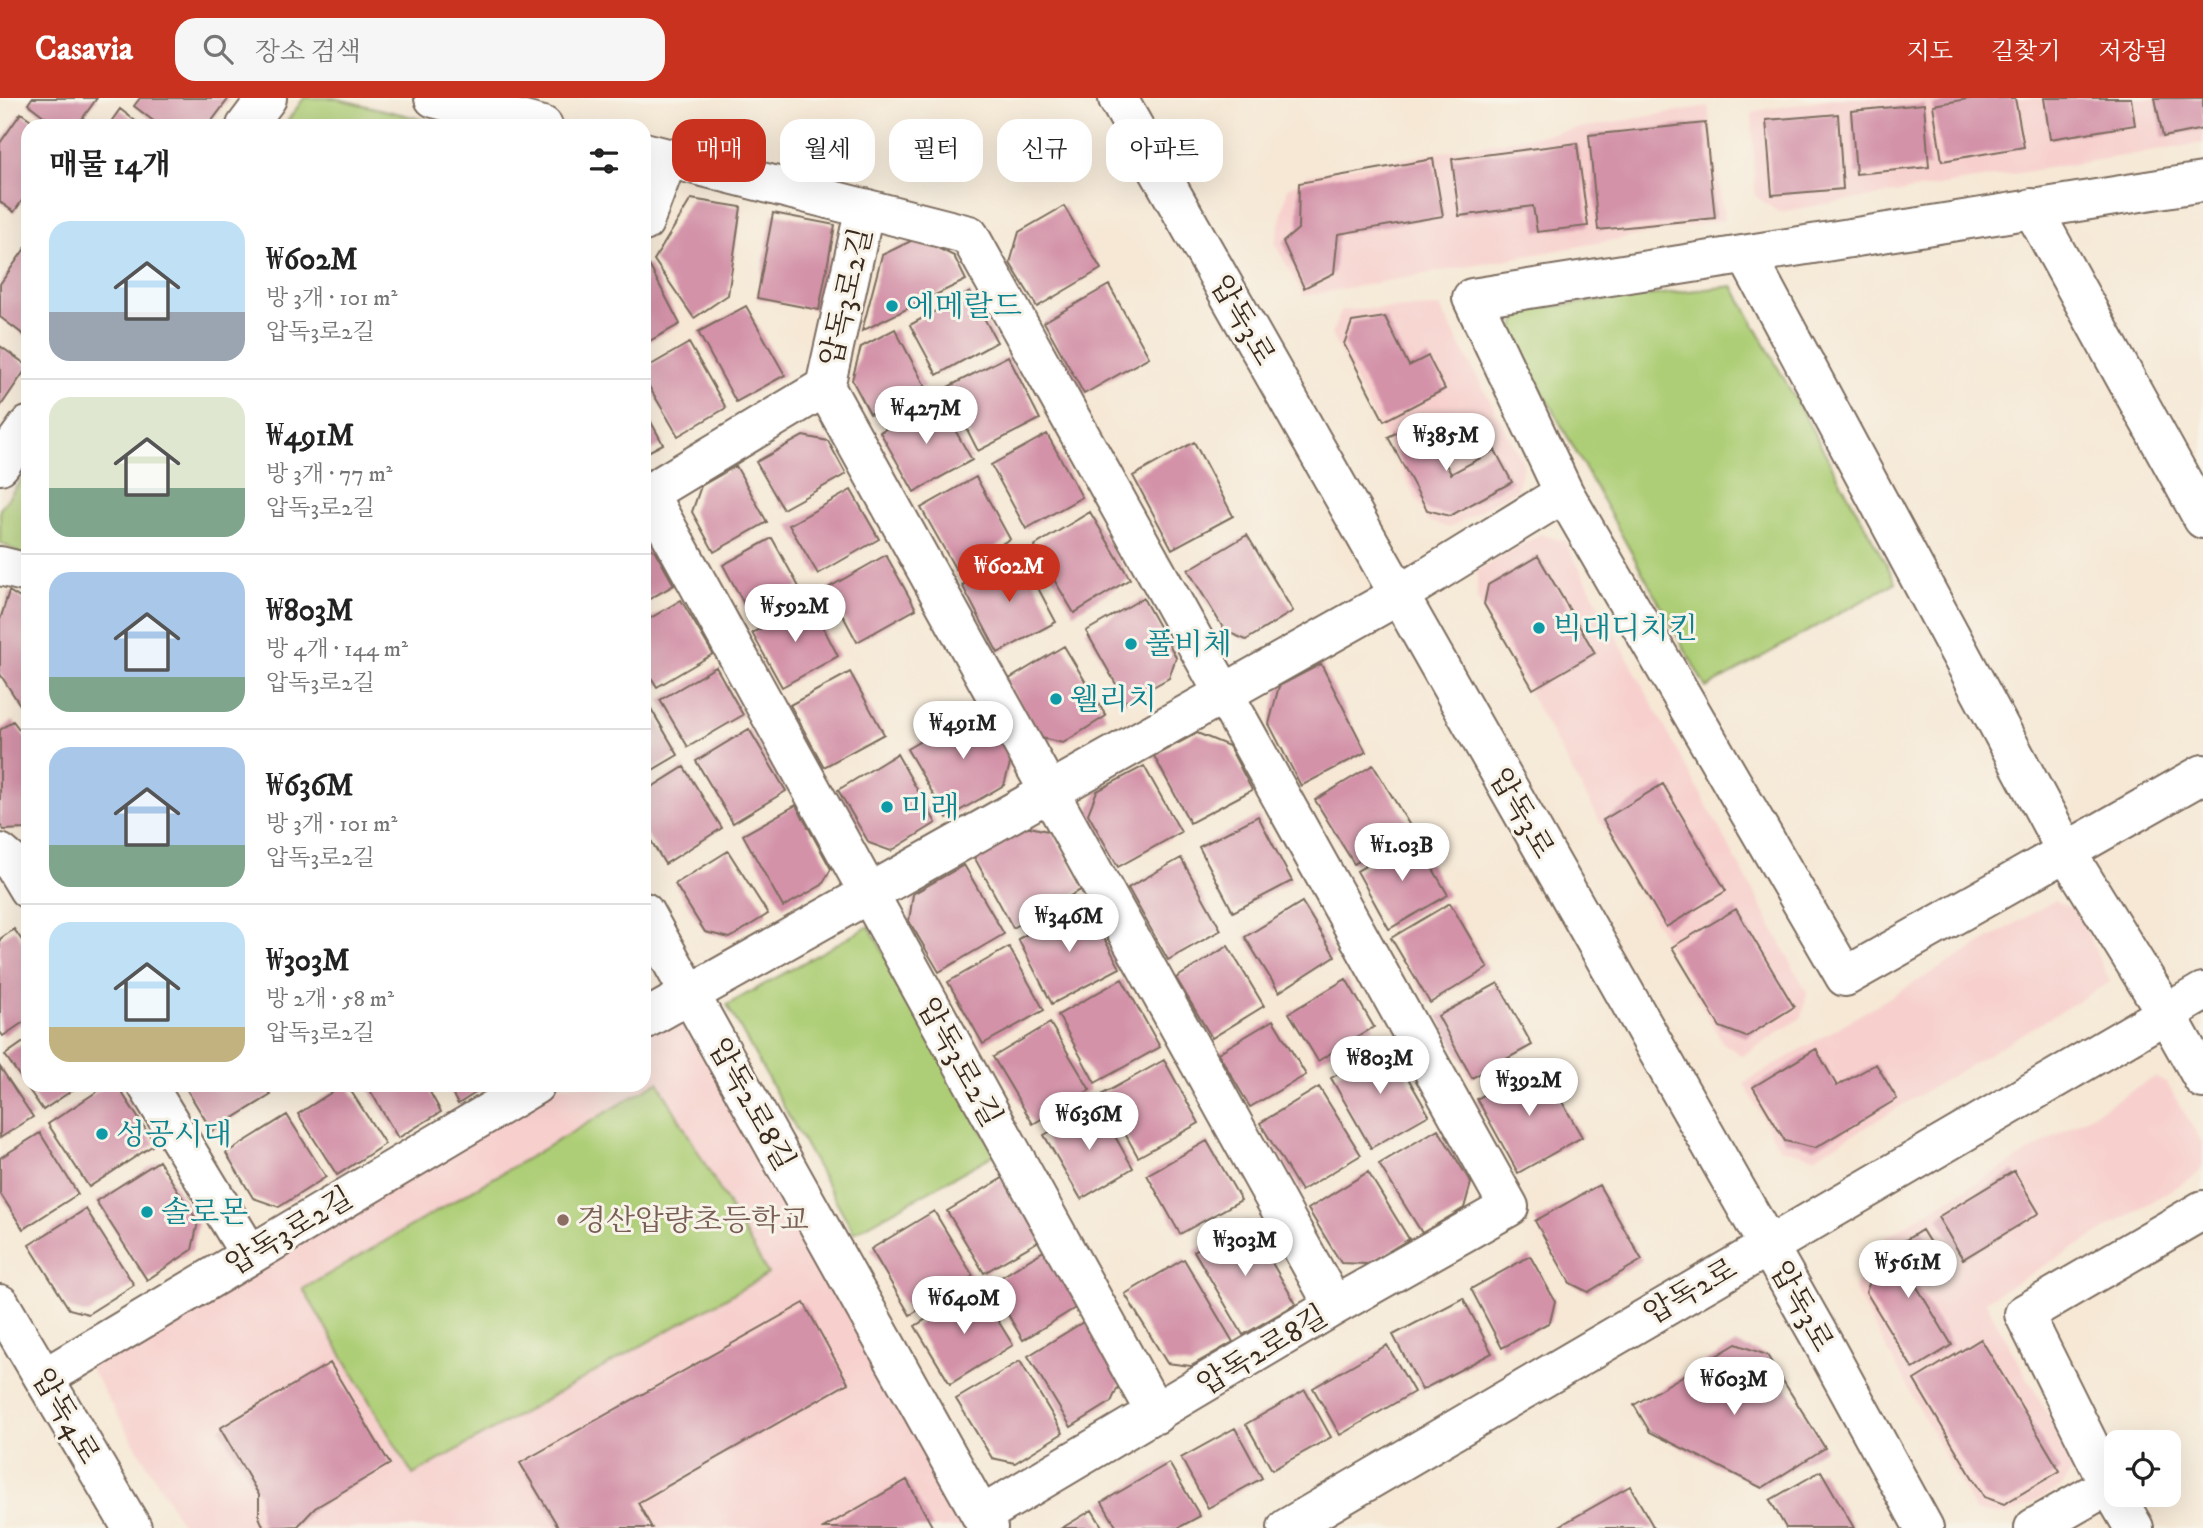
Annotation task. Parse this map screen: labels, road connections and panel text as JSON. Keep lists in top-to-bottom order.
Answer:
{
  "streets": {
    "street": [
      "압독3로2길",
      "압독3로",
      "압독2로8길",
      "압독2로",
      "압독4로"
    ]
  },
  "crossings": [
    ["압독3로2길", "압독2로8길"],
    ["압독3로2길", "압독4로"],
    ["압독3로", "압독2로"]
  ],
  "places": [
    "에메랄드",
    "빅대디치킨",
    "풀비체",
    "웰리치",
    "미래",
    "성공시대",
    "솔로몬",
    "경산압량초등학교"
  ],
  "page": {
    "header": "Casavia",
    "search": "장소 검색",
    "nav": ["지도", "길찾기", "저장됨"],
    "chip": [
      "매매",
      "월세",
      "필터",
      "신규",
      "아파트"
    ],
    "heading": "매물 14개",
    "list": [
      {
        "name": "₩602M",
        "note": "방 3개 · 101 m² · 압독3로2길"
      },
      {
        "name": "₩491M",
        "note": "방 3개 · 77 m² · 압독3로2길"
      },
      {
        "name": "₩803M",
        "note": "방 4개 · 144 m² · 압독3로2길"
      },
      {
        "name": "₩636M",
        "note": "방 3개 · 101 m² · 압독3로2길"
      },
      {
        "name": "₩303M",
        "note": "방 2개 · 58 m² · 압독3로2길"
      }
    ],
    "price": [
      "₩427M",
      "₩385M",
      "₩602M",
      "₩592M",
      "₩491M",
      "₩1.03B",
      "₩346M",
      "₩803M",
      "₩392M",
      "₩636M",
      "₩303M",
      "₩561M",
      "₩640M",
      "₩603M"
    ]
  }
}
